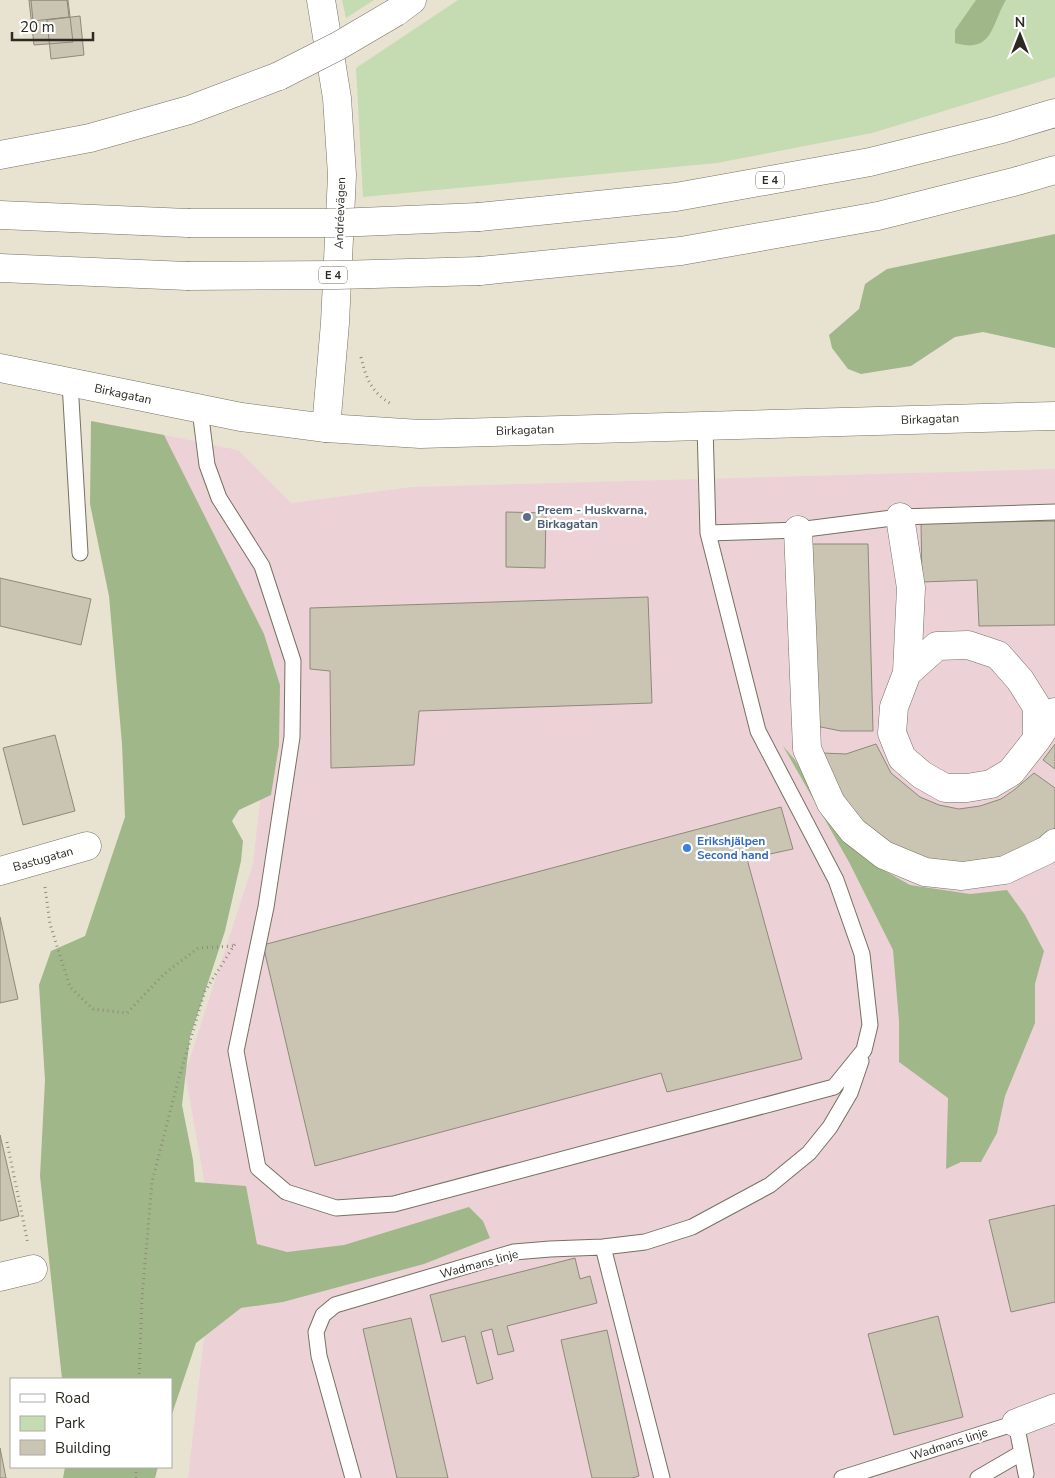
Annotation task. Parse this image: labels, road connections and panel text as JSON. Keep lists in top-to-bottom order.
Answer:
{
  "streets": {
    "main road": [
      "E 4",
      "Andréevägen",
      "Birkagatan",
      "Bastugatan",
      "Wadmans linje"
    ]
  },
  "crossings": [
    ["Andréevägen", "Birkagatan"],
    ["Birkagatan", "Wadmans linje"]
  ],
  "places": ["Preem - Huskvarna, Birkagatan", "Erikshjälpen Second hand"],
  "legend": ["Road", "Park", "Building"],
  "scale_bar": "20 m",
  "north": "top"
}
